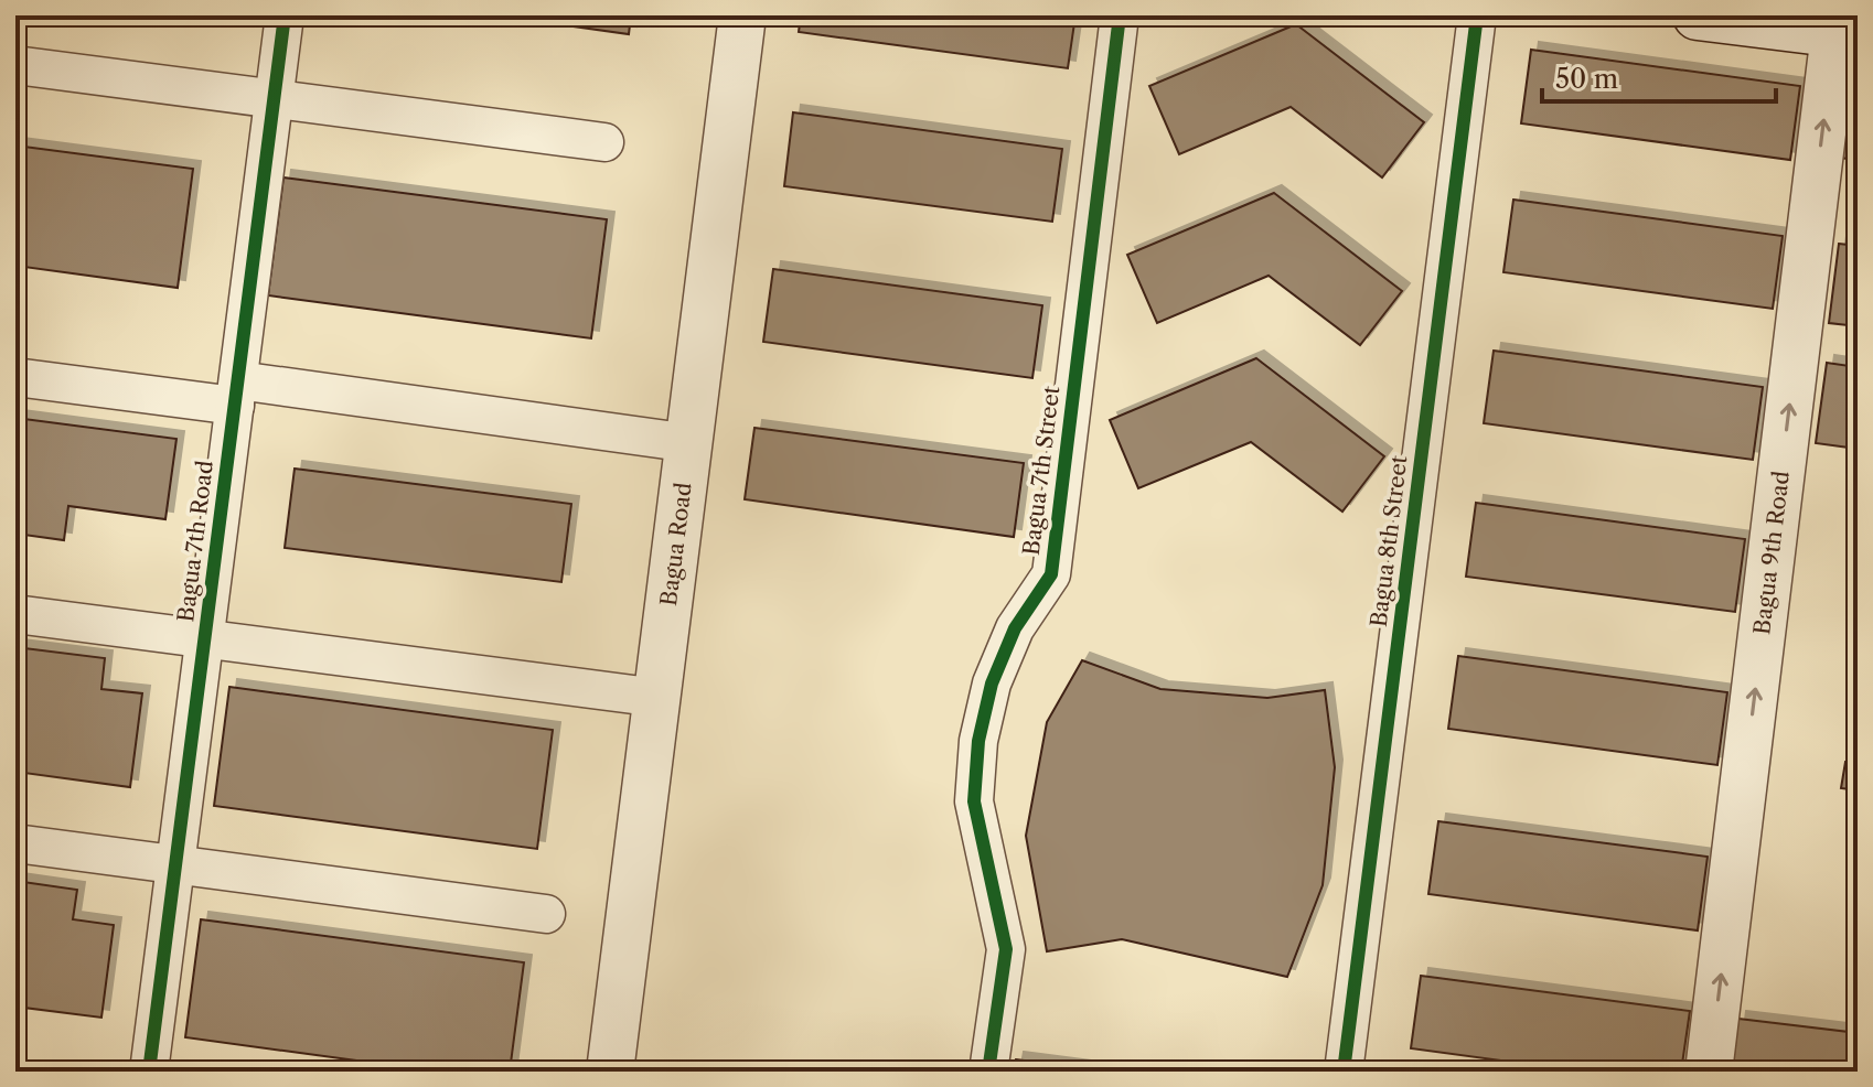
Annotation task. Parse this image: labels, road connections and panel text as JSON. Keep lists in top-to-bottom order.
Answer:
{
  "streets": {
    "street": [
      "Bagua 7th Street",
      "Bagua 7th Road",
      "Bagua 8th Street",
      "Bagua Road",
      "Bagua 9th Road"
    ]
  },
  "one_way": ["Bagua 9th Road"],
  "scale_bar": "50 m"
}
